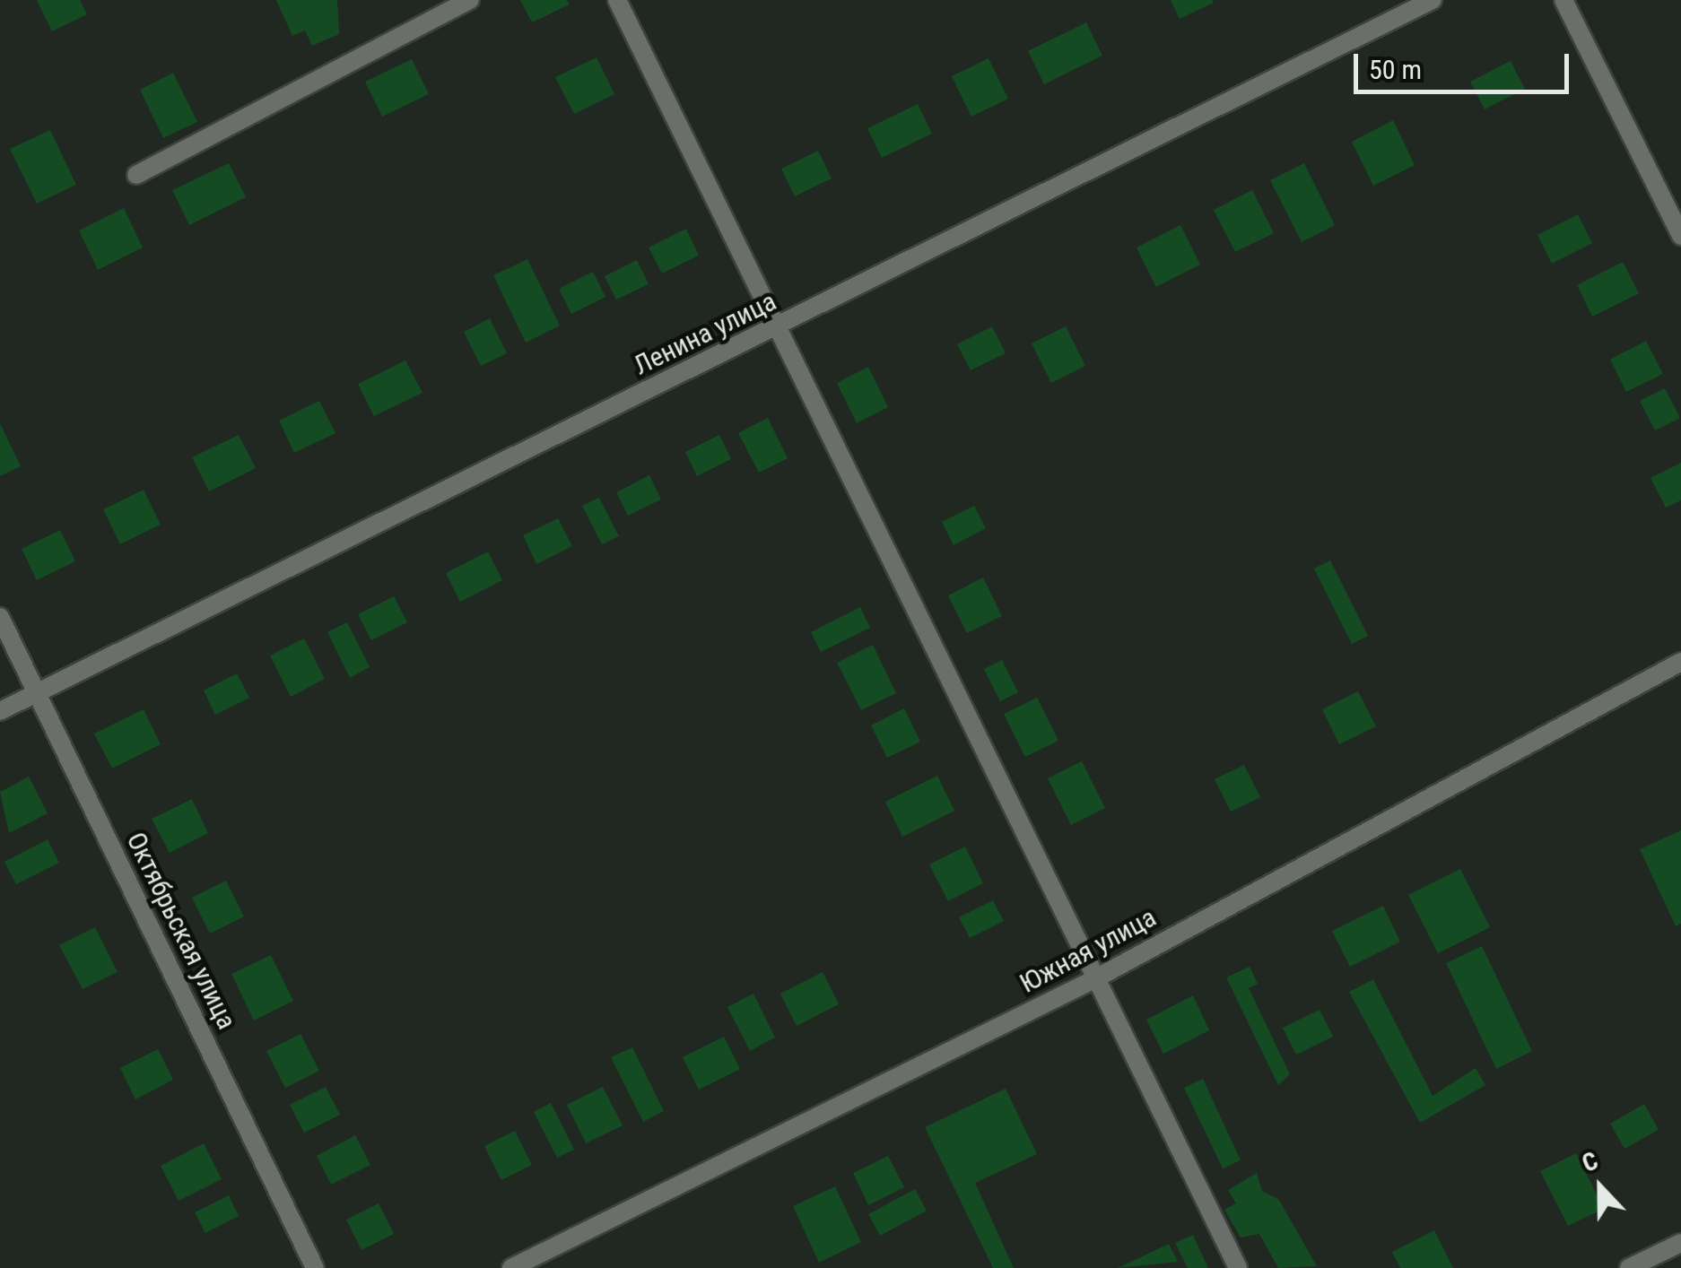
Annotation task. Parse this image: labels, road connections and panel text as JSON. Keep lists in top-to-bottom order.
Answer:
{
  "streets": {
    "street": ["Ленина улица", "Октябрьская улица", "Южная улица"]
  },
  "crossings": [
    ["Ленина улица", "Октябрьская улица"]
  ],
  "scale_bar": "50 m",
  "north": "top"
}
